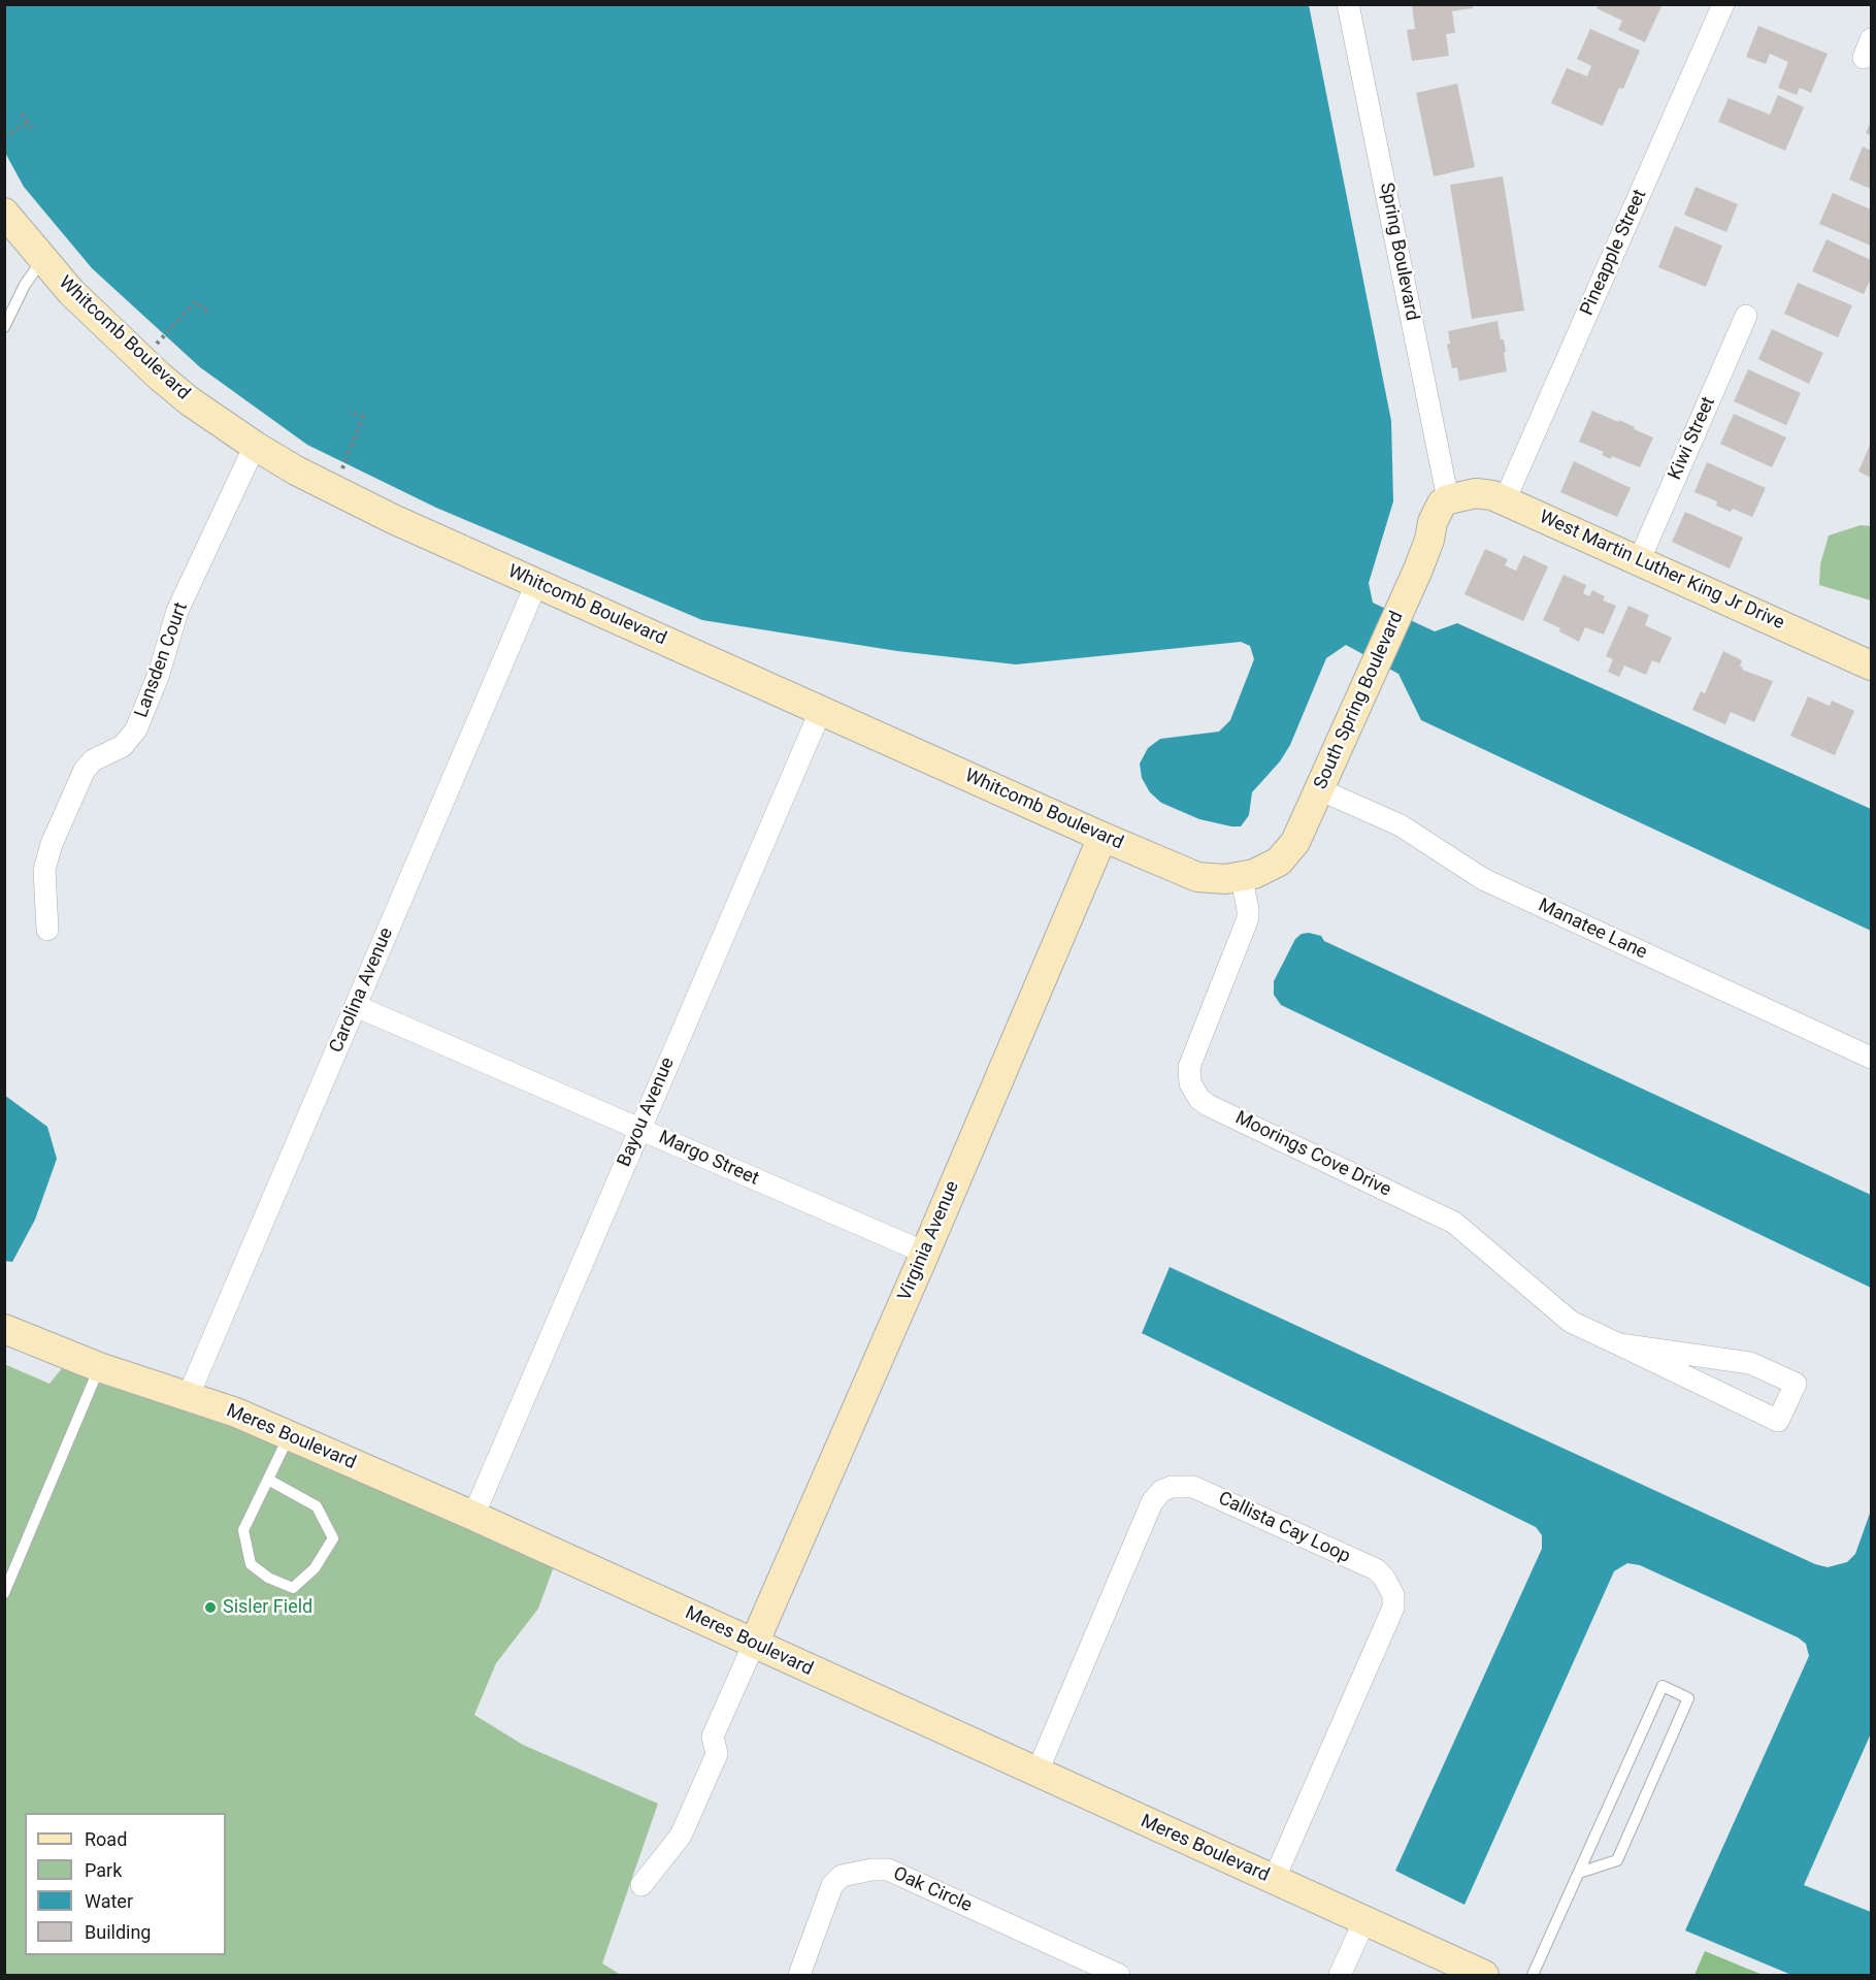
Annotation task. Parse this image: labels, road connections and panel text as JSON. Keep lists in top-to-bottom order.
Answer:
{
  "streets": {
    "street": [
      "Spring Boulevard",
      "Pineapple Street",
      "Whitcomb Boulevard",
      "Kiwi Street",
      "West Martin Luther King Jr Drive",
      "Lansden Court",
      "South Spring Boulevard",
      "Manatee Lane",
      "Carolina Avenue",
      "Bayou Avenue",
      "Moorings Cove Drive",
      "Margo Street",
      "Virginia Avenue",
      "Meres Boulevard",
      "Callista Cay Loop",
      "Oak Circle"
    ]
  },
  "crossings": [
    ["Spring Boulevard", "West Martin Luther King Jr Drive"],
    ["Spring Boulevard", "South Spring Boulevard"],
    ["Pineapple Street", "West Martin Luther King Jr Drive"],
    ["Whitcomb Boulevard", "Lansden Court"],
    ["Whitcomb Boulevard", "South Spring Boulevard"],
    ["Whitcomb Boulevard", "Carolina Avenue"],
    ["Whitcomb Boulevard", "Bayou Avenue"],
    ["Whitcomb Boulevard", "Moorings Cove Drive"],
    ["Whitcomb Boulevard", "Virginia Avenue"],
    ["Kiwi Street", "West Martin Luther King Jr Drive"],
    ["West Martin Luther King Jr Drive", "South Spring Boulevard"],
    ["South Spring Boulevard", "Manatee Lane"],
    ["South Spring Boulevard", "Moorings Cove Drive"],
    ["Carolina Avenue", "Margo Street"],
    ["Carolina Avenue", "Meres Boulevard"],
    ["Bayou Avenue", "Margo Street"],
    ["Bayou Avenue", "Meres Boulevard"],
    ["Margo Street", "Virginia Avenue"],
    ["Virginia Avenue", "Meres Boulevard"],
    ["Meres Boulevard", "Callista Cay Loop"]
  ],
  "places": ["Sisler Field"],
  "legend": [
    "Road",
    "Park",
    "Water",
    "Building"
  ]
}
